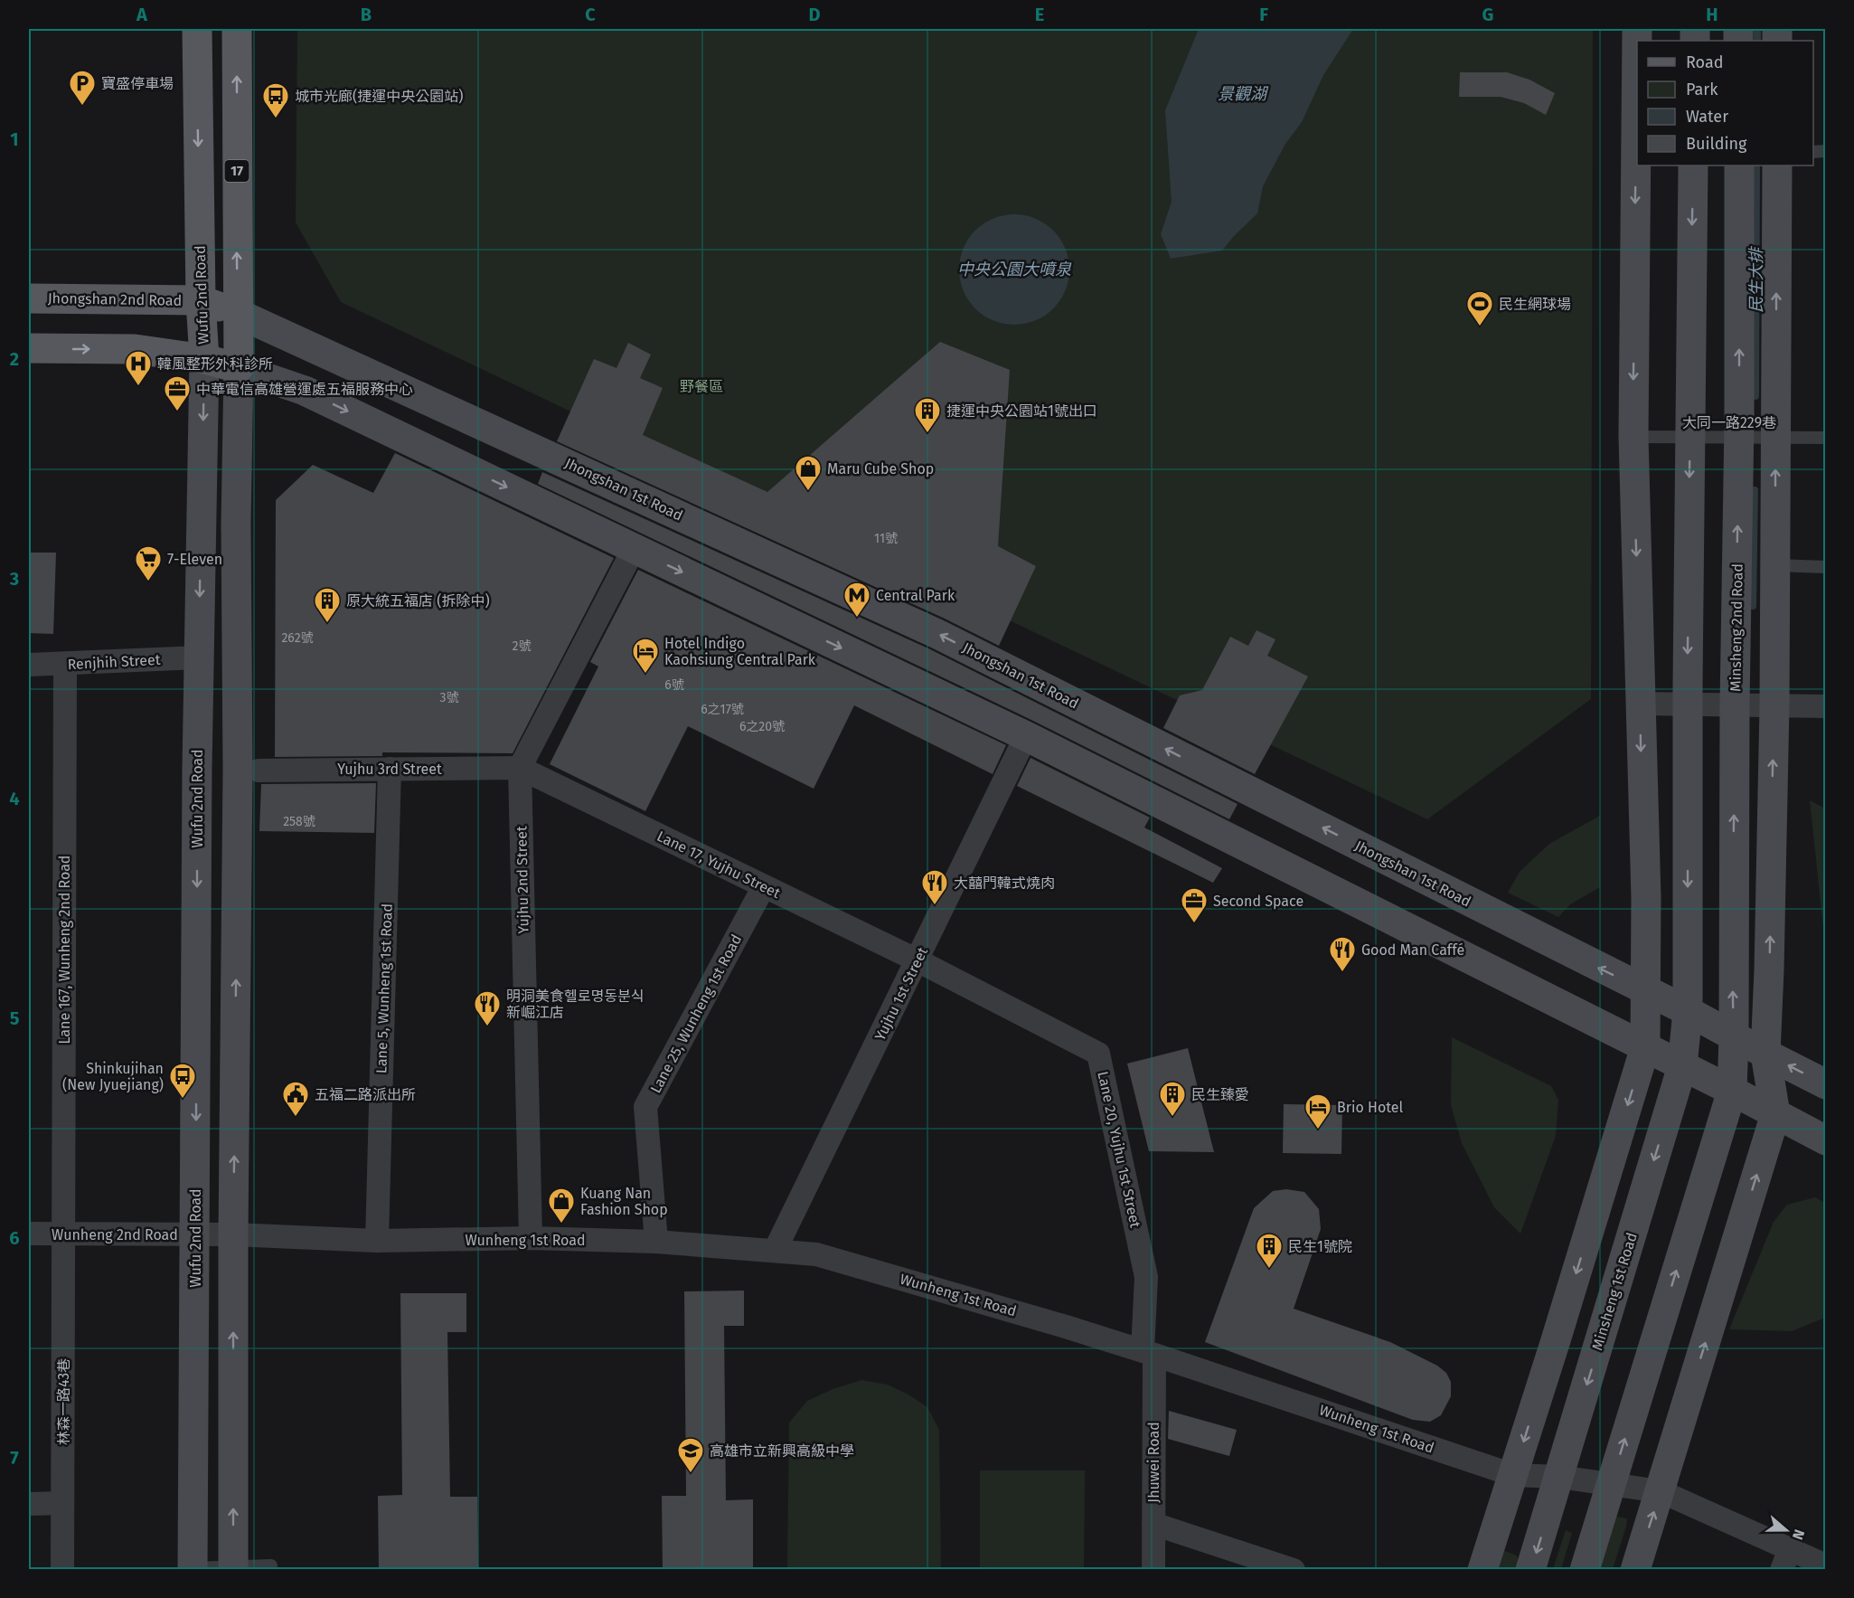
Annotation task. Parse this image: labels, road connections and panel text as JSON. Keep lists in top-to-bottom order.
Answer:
{
  "streets": {
    "main road": [
      "17",
      "Wufu 2nd Road",
      "Jhongshan 2nd Road",
      "Jhongshan 1st Road",
      "Minsheng 2nd Road",
      "Minsheng 1st Road"
    ],
    "street": [
      "Renjhih Street",
      "Yujhu 3rd Street",
      "Lane 17, Yujhu Street",
      "Yujhu 2nd Street",
      "Lane 167, Wunheng 2nd Road",
      "Lane 5, Wunheng 1st Road",
      "Yujhu 1st Street",
      "Lane 25, Wunheng 1st Road",
      "Lane 20, Yujhu 1st Street",
      "Wunheng 2nd Road",
      "Wunheng 1st Road",
      "林森一路43巷",
      "Jhuwei Road"
    ],
    "lane": ["大同一路229巷"]
  },
  "crossings": [
    ["17", "Jhongshan 1st Road"],
    ["Wufu 2nd Road", "Jhongshan 2nd Road"],
    ["Wufu 2nd Road", "Jhongshan 1st Road"],
    ["Wufu 2nd Road", "Renjhih Street"],
    ["Wufu 2nd Road", "Wunheng 2nd Road"],
    ["Jhongshan 2nd Road", "Jhongshan 1st Road"],
    ["大同一路229巷", "Minsheng 2nd Road"],
    ["Jhongshan 1st Road", "Minsheng 2nd Road"],
    ["Jhongshan 1st Road", "Minsheng 1st Road"],
    ["Renjhih Street", "Lane 167, Wunheng 2nd Road"],
    ["Yujhu 3rd Street", "Lane 17, Yujhu Street"],
    ["Yujhu 3rd Street", "Yujhu 2nd Street"],
    ["Yujhu 3rd Street", "Lane 5, Wunheng 1st Road"],
    ["Lane 17, Yujhu Street", "Yujhu 2nd Street"],
    ["Lane 17, Yujhu Street", "Yujhu 1st Street"],
    ["Lane 17, Yujhu Street", "Lane 25, Wunheng 1st Road"],
    ["Lane 17, Yujhu Street", "Lane 20, Yujhu 1st Street"],
    ["Yujhu 2nd Street", "Wunheng 1st Road"],
    ["Lane 167, Wunheng 2nd Road", "Wunheng 2nd Road"],
    ["Lane 167, Wunheng 2nd Road", "林森一路43巷"],
    ["Lane 5, Wunheng 1st Road", "Wunheng 1st Road"],
    ["Yujhu 1st Street", "Lane 20, Yujhu 1st Street"],
    ["Yujhu 1st Street", "Wunheng 1st Road"],
    ["Lane 25, Wunheng 1st Road", "Wunheng 1st Road"],
    ["Lane 20, Yujhu 1st Street", "Wunheng 1st Road"],
    ["Lane 20, Yujhu 1st Street", "Jhuwei Road"],
    ["Wunheng 2nd Road", "Wunheng 1st Road"],
    ["Wunheng 2nd Road", "林森一路43巷"],
    ["Wunheng 1st Road", "Minsheng 1st Road"],
    ["Wunheng 1st Road", "Jhuwei Road"]
  ],
  "water": ["景觀湖", "中央公園大噴泉", "民生大排"],
  "parks": ["野餐區"],
  "places": {
    "parking": ["寶盛停車場"],
    "bus stop": ["城市光廊(捷運中央公園站)", "Shinkujihan (New Jyuejiang)"],
    "sports": ["民生網球場"],
    "hospital": ["韓風整形外科診所"],
    "office": ["中華電信高雄營運處五福服務中心", "Second Space"],
    "building": [
      "捷運中央公園站1號出口",
      "原大統五福店 (拆除中)",
      "民生臻愛",
      "民生1號院"
    ],
    "shop": ["Maru Cube Shop", "Kuang Nan Fashion Shop"],
    "supermarket": ["7-Eleven"],
    "metro station": ["Central Park"],
    "hotel": ["Hotel Indigo Kaohsiung Central Park", "Brio Hotel"],
    "restaurant": ["大囍門韓式燒肉", "Good Man Caffé", "明洞美食헬로명동분식 新崛江店"],
    "public building": ["五福二路派出所"],
    "school or university": ["高雄市立新興高級中學"]
  },
  "house_numbers": [
    "11號",
    "262號",
    "2號",
    "6號",
    "3號",
    "6之17號",
    "6之20號",
    "258號"
  ],
  "legend": [
    "Road",
    "Park",
    "Water",
    "Building"
  ],
  "north": "right",
  "grid": {
    "columns": [
      "A",
      "B",
      "C",
      "D",
      "E",
      "F",
      "G",
      "H"
    ],
    "rows": [
      "1",
      "2",
      "3",
      "4",
      "5",
      "6",
      "7"
    ]
  }
}
